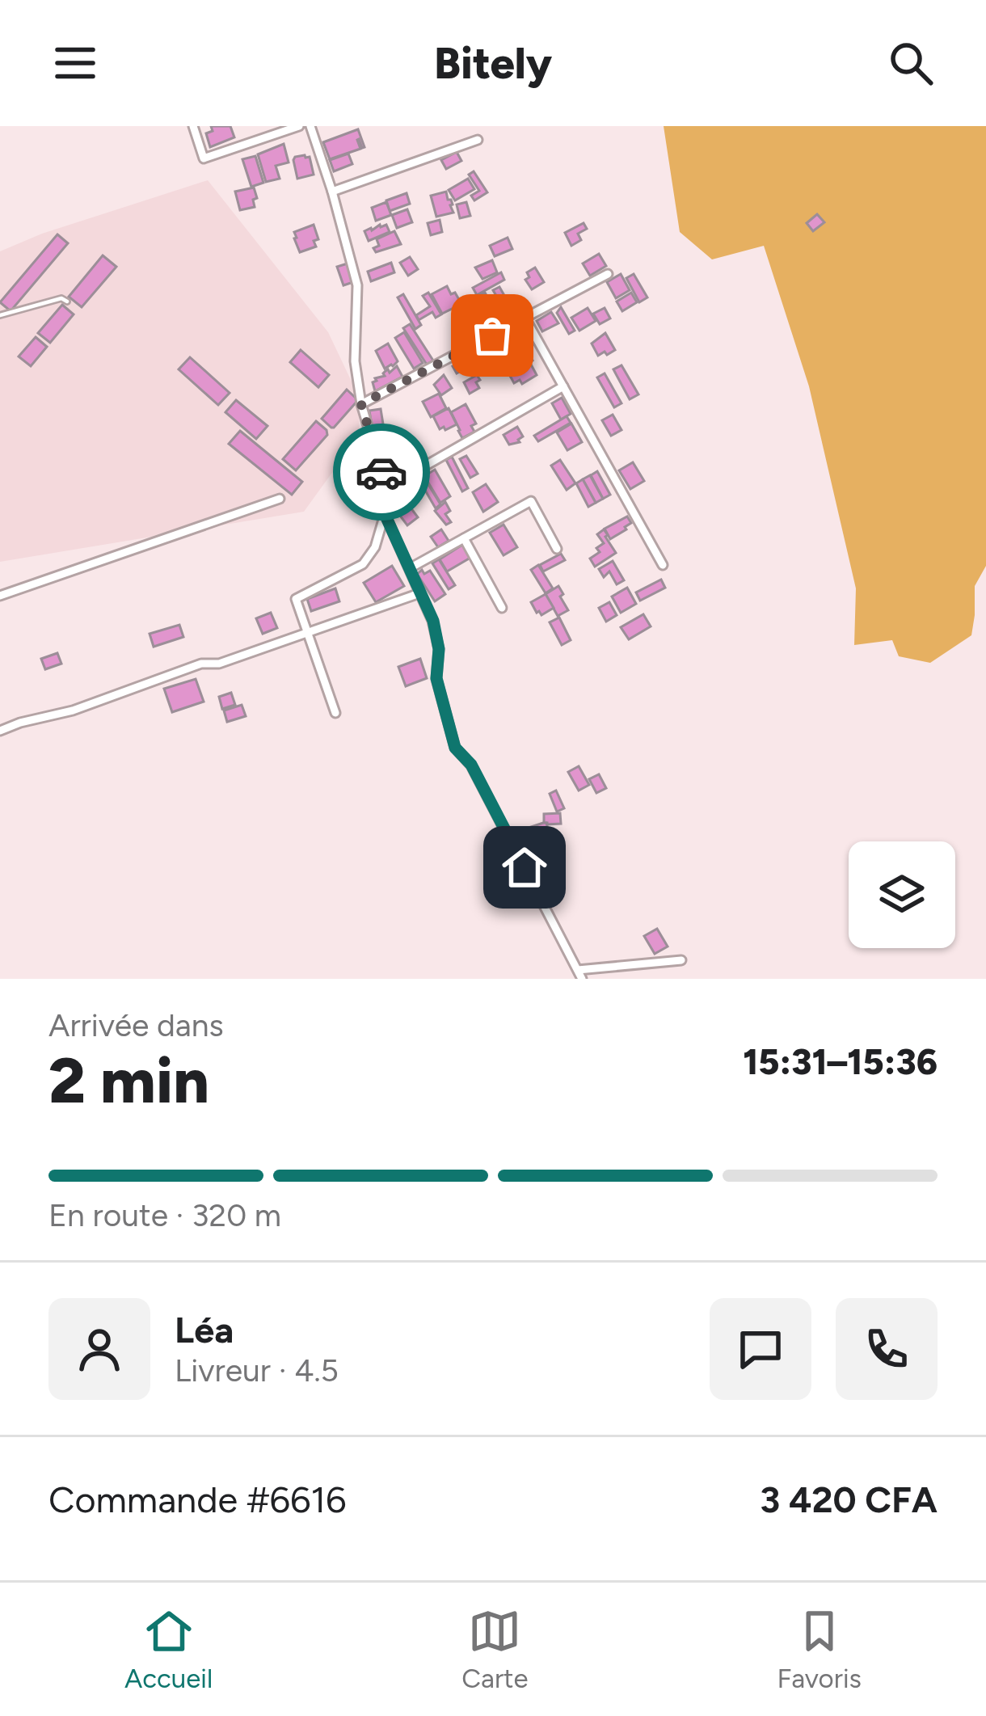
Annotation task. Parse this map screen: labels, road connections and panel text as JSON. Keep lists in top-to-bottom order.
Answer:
{
  "page": {
    "header": "Bitely",
    "heading": ["2 min", "Arrivée dans", "15:31–15:36"],
    "panel": [
      "Léa",
      "Livreur · 4.5",
      "Commande #6616",
      "3 420 CFA"
    ],
    "bar": "En route · 320 m",
    "tabs": ["Accueil", "Carte", "Favoris"]
  }
}
